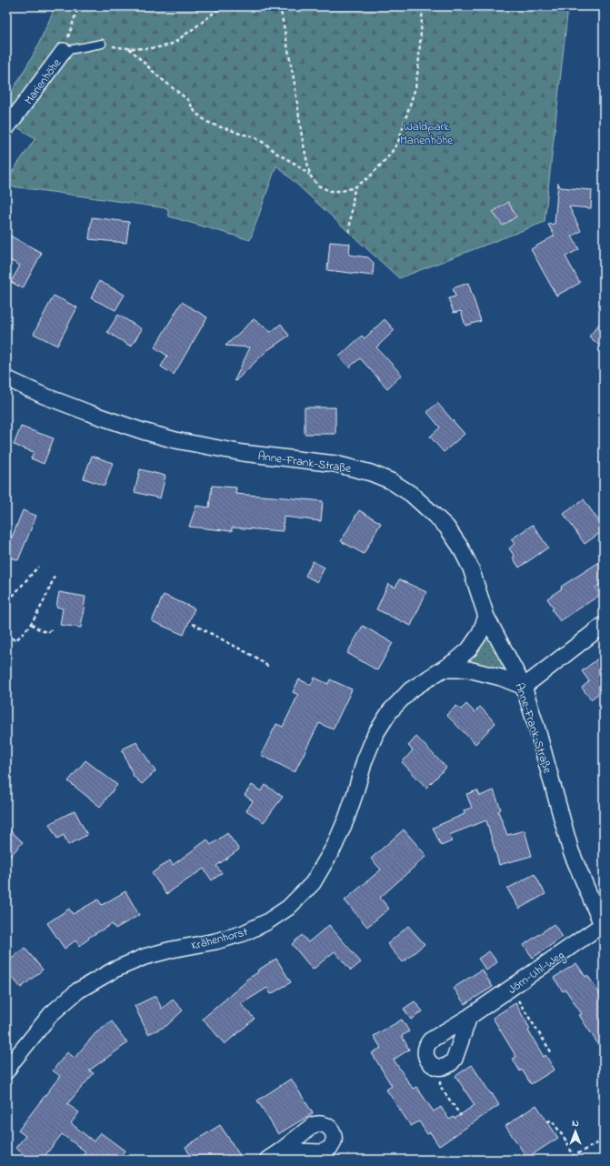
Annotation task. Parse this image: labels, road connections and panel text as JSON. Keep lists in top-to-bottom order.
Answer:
{
  "streets": {
    "street": [
      "Marienhöhe",
      "Anne-Frank-Straße",
      "Krähenhorst",
      "Jörn-Uhl-Weg"
    ]
  },
  "crossings": [
    ["Anne-Frank-Straße", "Krähenhorst"],
    ["Anne-Frank-Straße", "Jörn-Uhl-Weg"]
  ],
  "parks": ["Waldpark Marienhöhe"],
  "north": "top"
}
